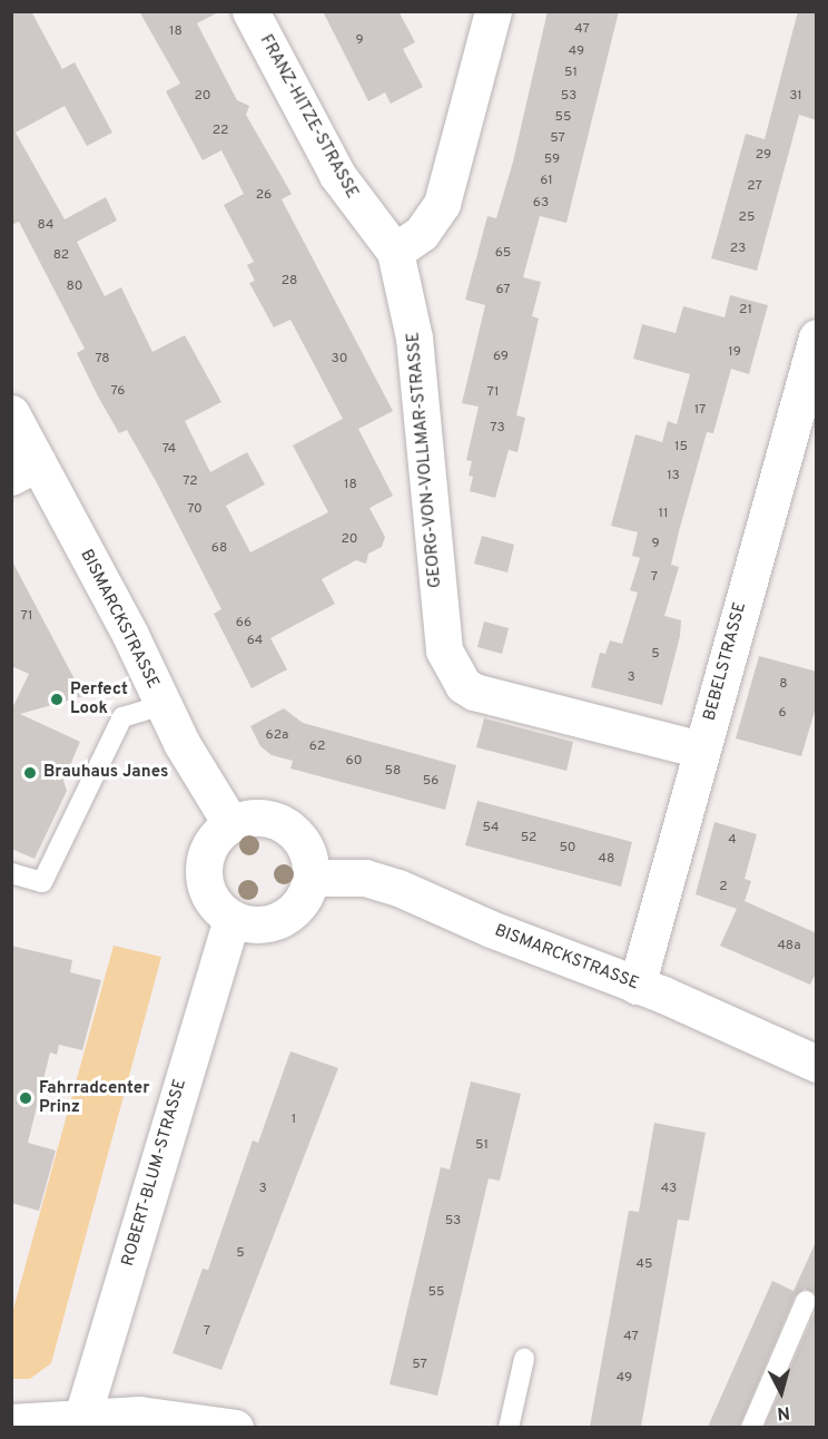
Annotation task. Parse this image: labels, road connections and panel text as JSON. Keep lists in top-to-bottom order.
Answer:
{
  "streets": {
    "street": [
      "FRANZ-HITZE-STRASSE",
      "GEORG-VON-VOLLMAR-STRASSE",
      "BISMARCKSTRASSE",
      "BEBELSTRASSE",
      "ROBERT-BLUM-STRASSE"
    ]
  },
  "crossings": [
    ["FRANZ-HITZE-STRASSE", "GEORG-VON-VOLLMAR-STRASSE"],
    ["GEORG-VON-VOLLMAR-STRASSE", "BEBELSTRASSE"],
    ["BISMARCKSTRASSE", "BEBELSTRASSE"],
    ["BISMARCKSTRASSE", "ROBERT-BLUM-STRASSE"]
  ],
  "places": ["Perfect Look", "Brauhaus Janes", "Fahrradcenter Prinz"],
  "house_numbers": [
    "47",
    "18",
    "9",
    "49",
    "51",
    "20",
    "53",
    "31",
    "55",
    "22",
    "57",
    "29",
    "59",
    "61",
    "27",
    "26",
    "63",
    "25",
    "84",
    "23",
    "65",
    "82",
    "28",
    "80",
    "67",
    "21",
    "19",
    "69",
    "78",
    "30",
    "76",
    "71",
    "17",
    "73",
    "15",
    "74",
    "13",
    "72",
    "18",
    "70",
    "11",
    "20",
    "9",
    "68",
    "7",
    "71",
    "66",
    "64",
    "5",
    "3",
    "8",
    "6",
    "62a",
    "62",
    "60",
    "58",
    "56",
    "54",
    "52",
    "4",
    "50",
    "48",
    "2",
    "48a",
    "1",
    "51",
    "3",
    "43",
    "53",
    "5",
    "45",
    "55",
    "7",
    "47",
    "57",
    "49"
  ],
  "north": "bottom"
}
